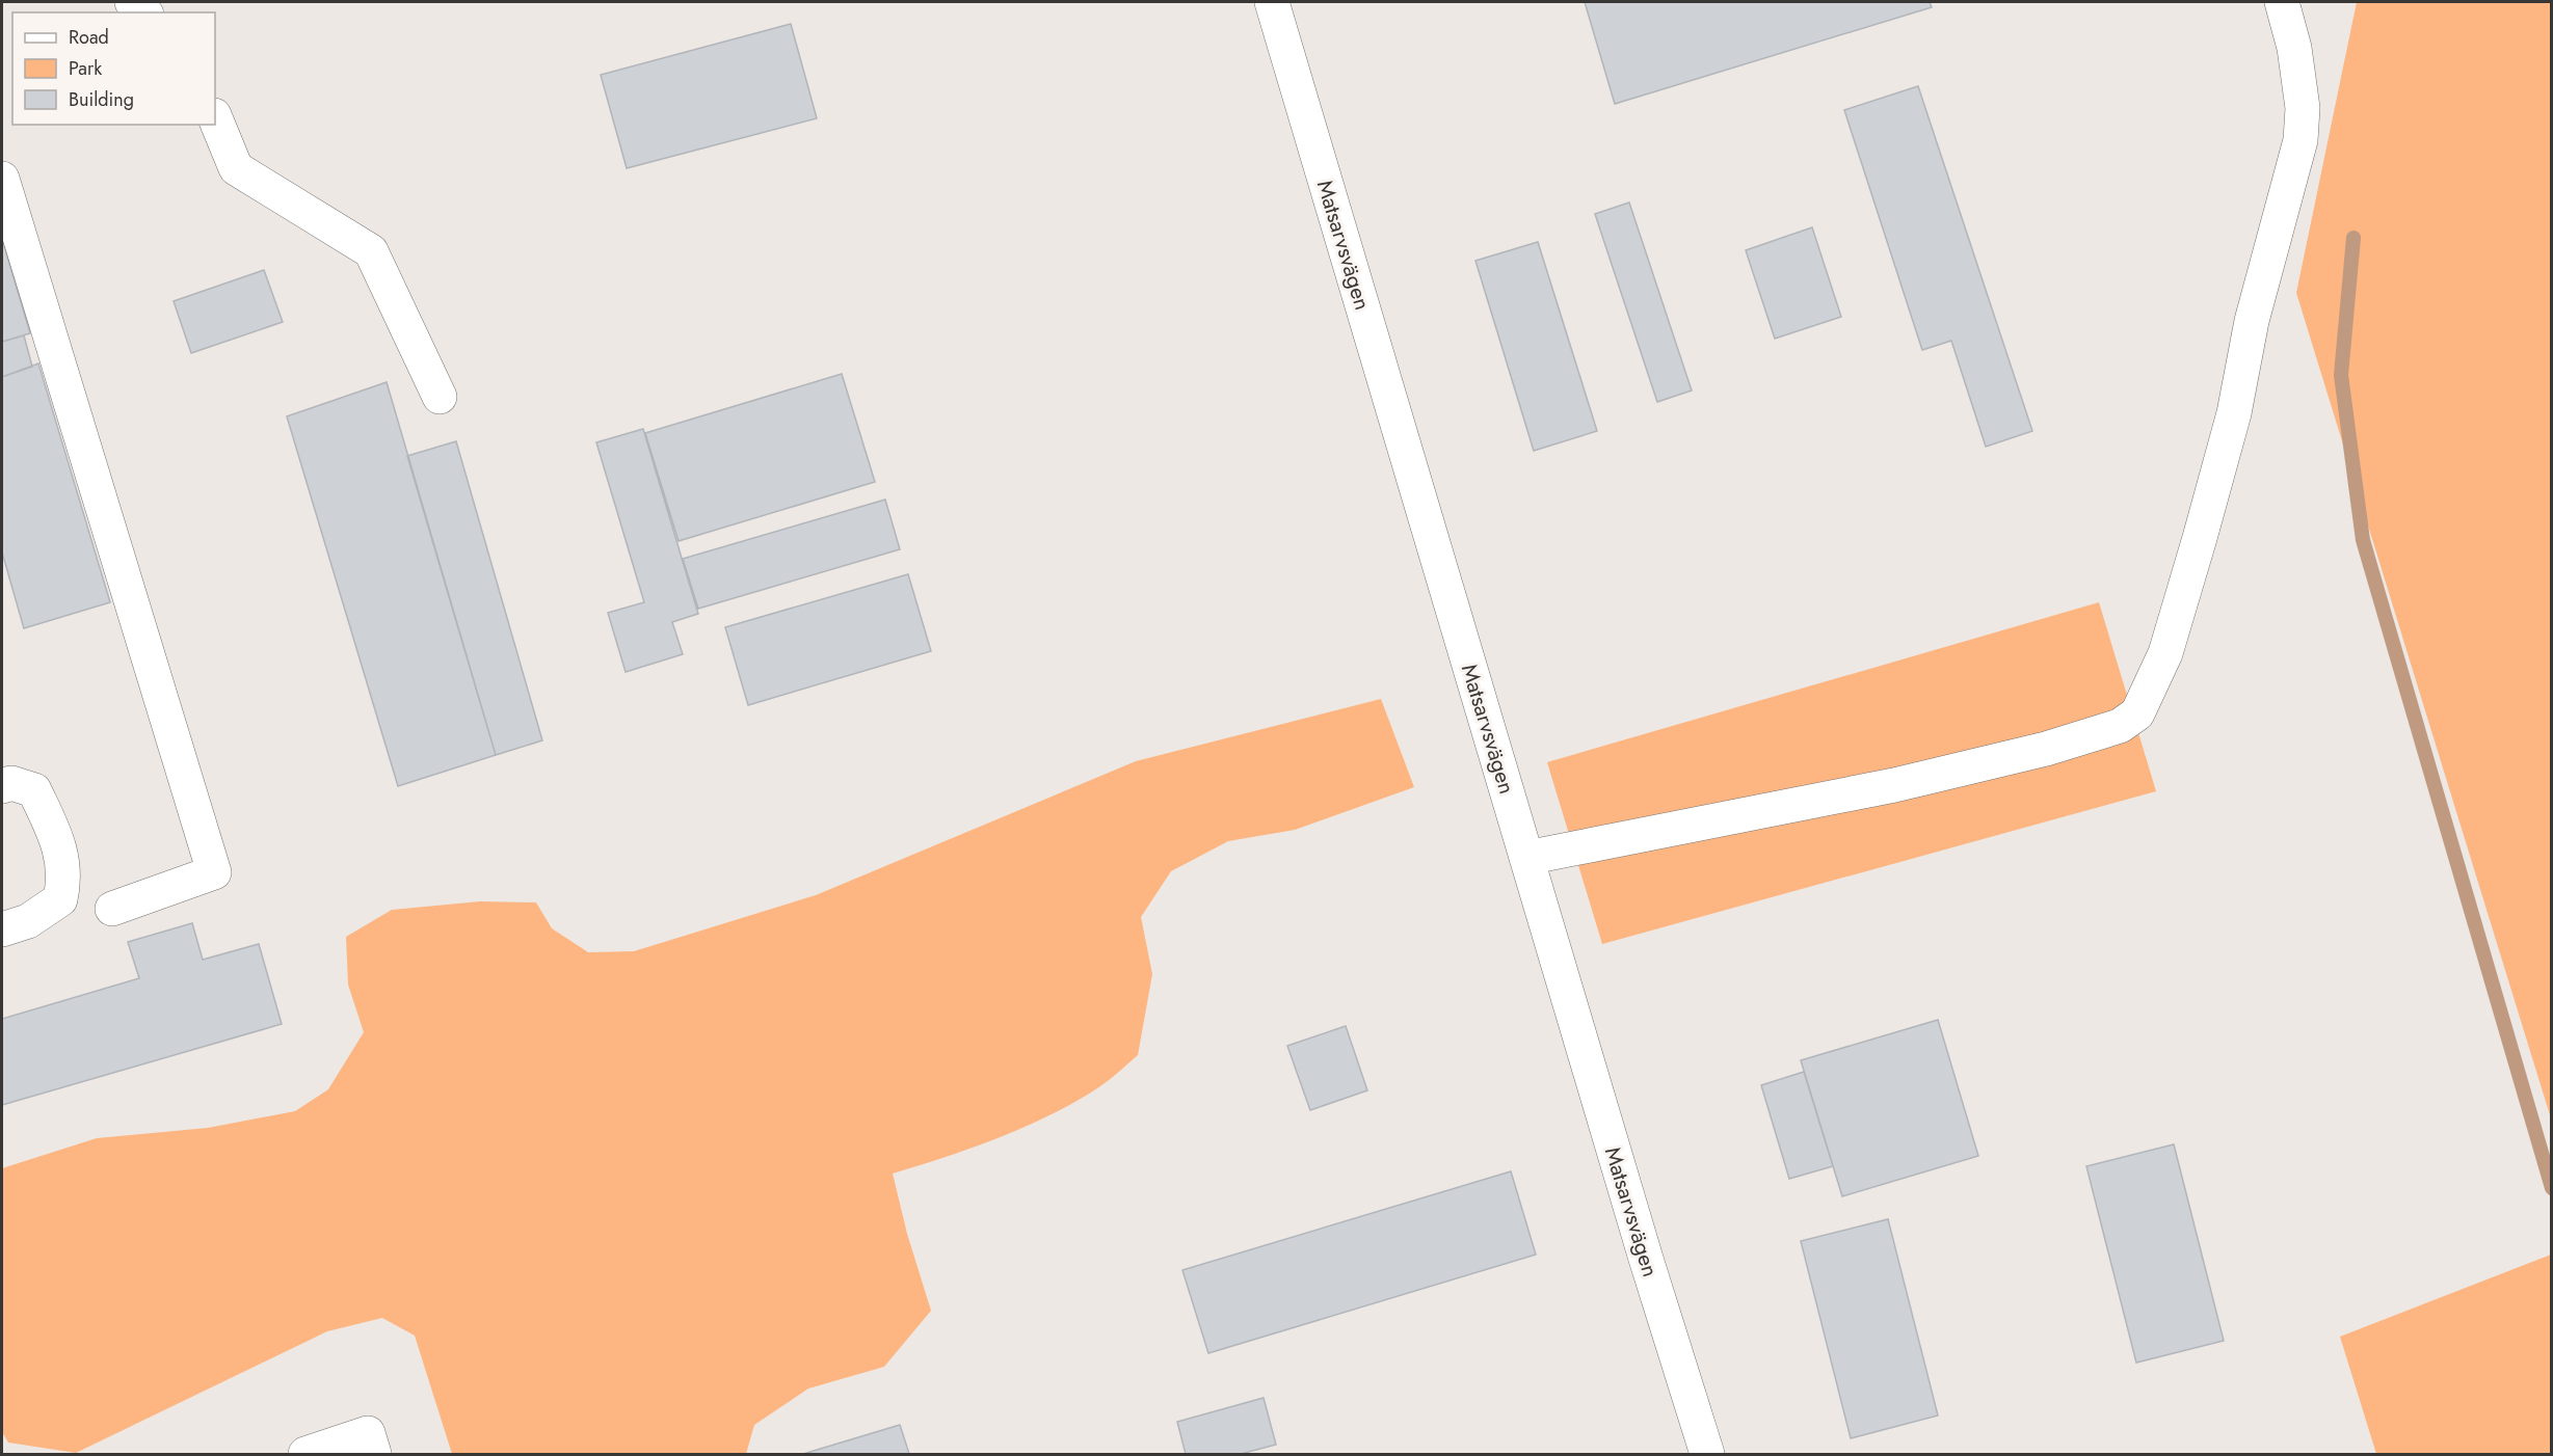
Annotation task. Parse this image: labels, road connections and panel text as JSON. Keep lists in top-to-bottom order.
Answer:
{
  "streets": {
    "street": ["Matsarvsvägen"]
  },
  "legend": ["Road", "Park", "Building"]
}
